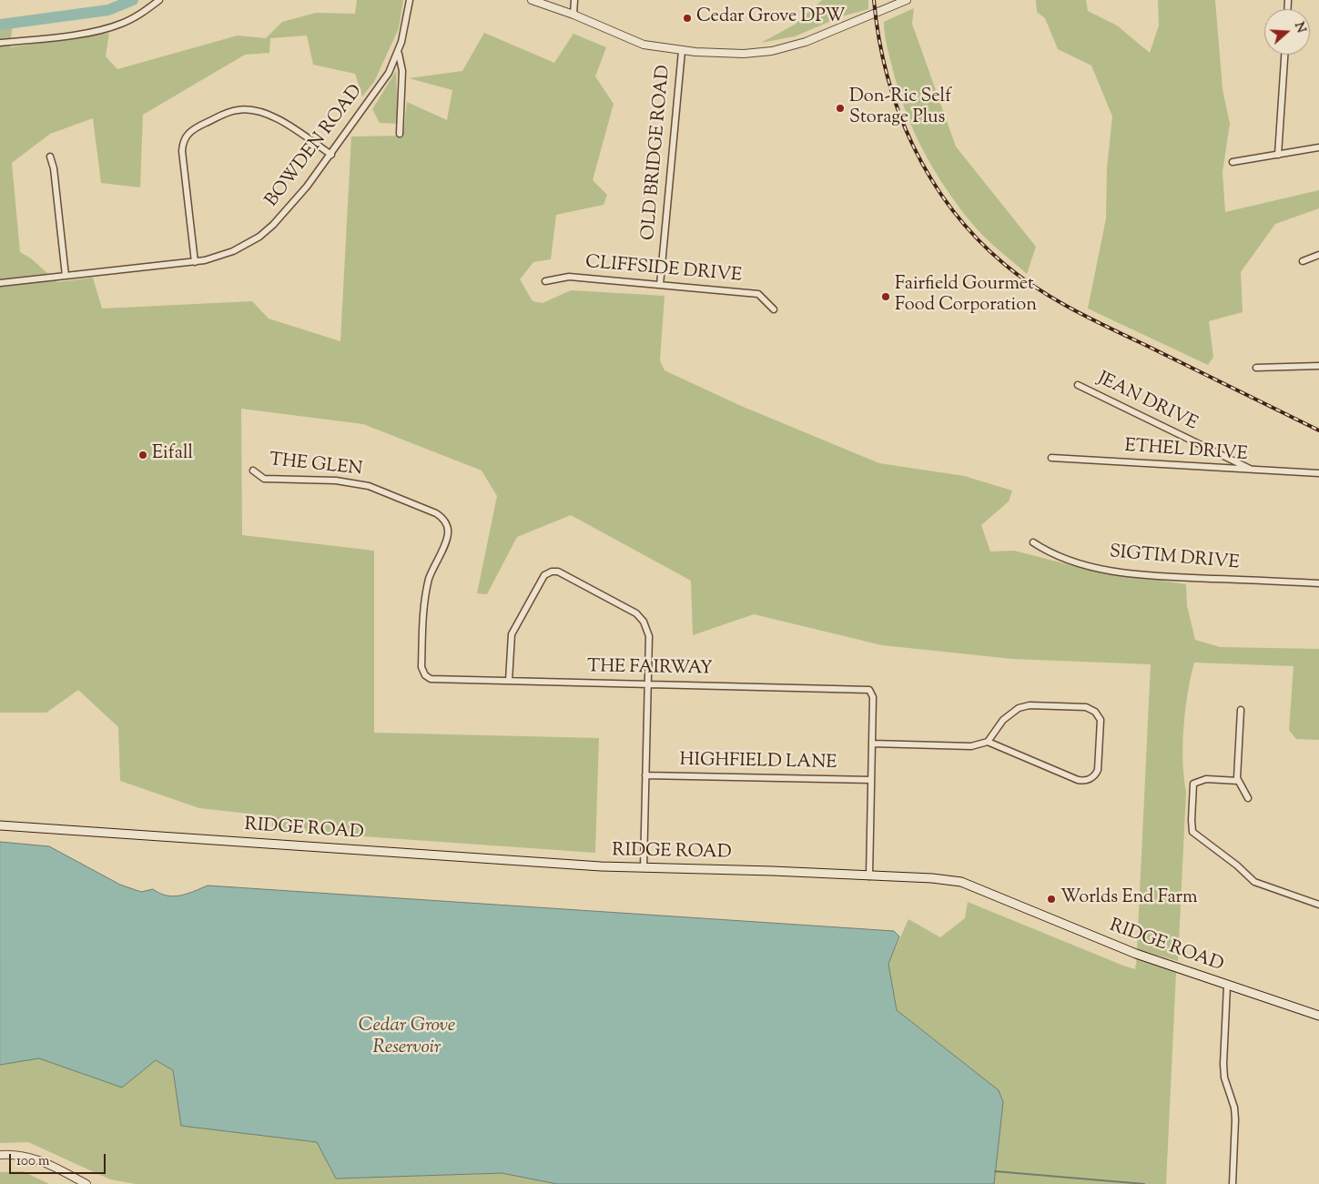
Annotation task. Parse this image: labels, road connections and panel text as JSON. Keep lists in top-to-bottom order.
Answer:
{
  "streets": {
    "main road": ["RIDGE ROAD"],
    "street": [
      "BOWDEN ROAD",
      "OLD BRIDGE ROAD",
      "CLIFFSIDE DRIVE",
      "JEAN DRIVE",
      "ETHEL DRIVE",
      "THE GLEN",
      "SIGTIM DRIVE",
      "THE FAIRWAY",
      "HIGHFIELD LANE"
    ]
  },
  "crossings": [
    ["OLD BRIDGE ROAD", "CLIFFSIDE DRIVE"],
    ["JEAN DRIVE", "ETHEL DRIVE"],
    ["THE GLEN", "THE FAIRWAY"]
  ],
  "water": ["Cedar Grove Reservoir"],
  "places": [
    "Cedar Grove DPW",
    "Don-Ric Self Storage Plus",
    "Fairfield Gourmet Food Corporation",
    "Eifall",
    "Worlds End Farm"
  ],
  "scale_bar": "100 m",
  "north": "right"
}
